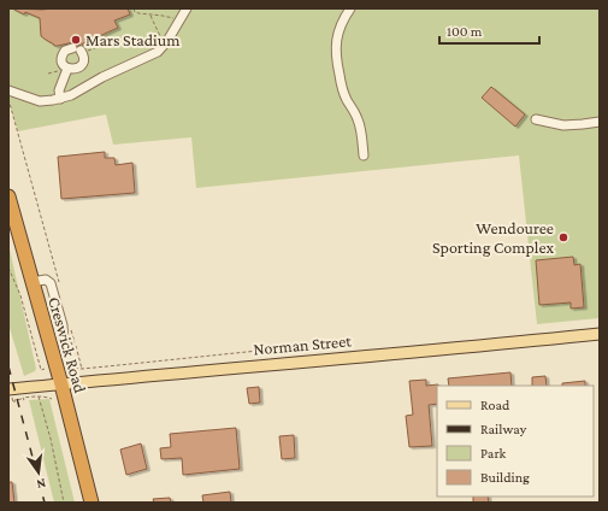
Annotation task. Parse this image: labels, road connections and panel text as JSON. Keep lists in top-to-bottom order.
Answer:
{
  "streets": {
    "highway": ["Creswick Road"],
    "main road": ["Norman Street"]
  },
  "crossings": [
    ["Creswick Road", "Norman Street"]
  ],
  "places": ["Mars Stadium", "Wendouree Sporting Complex"],
  "legend": [
    "Road",
    "Railway",
    "Park",
    "Building"
  ],
  "scale_bar": "100 m",
  "north": "bottom"
}
